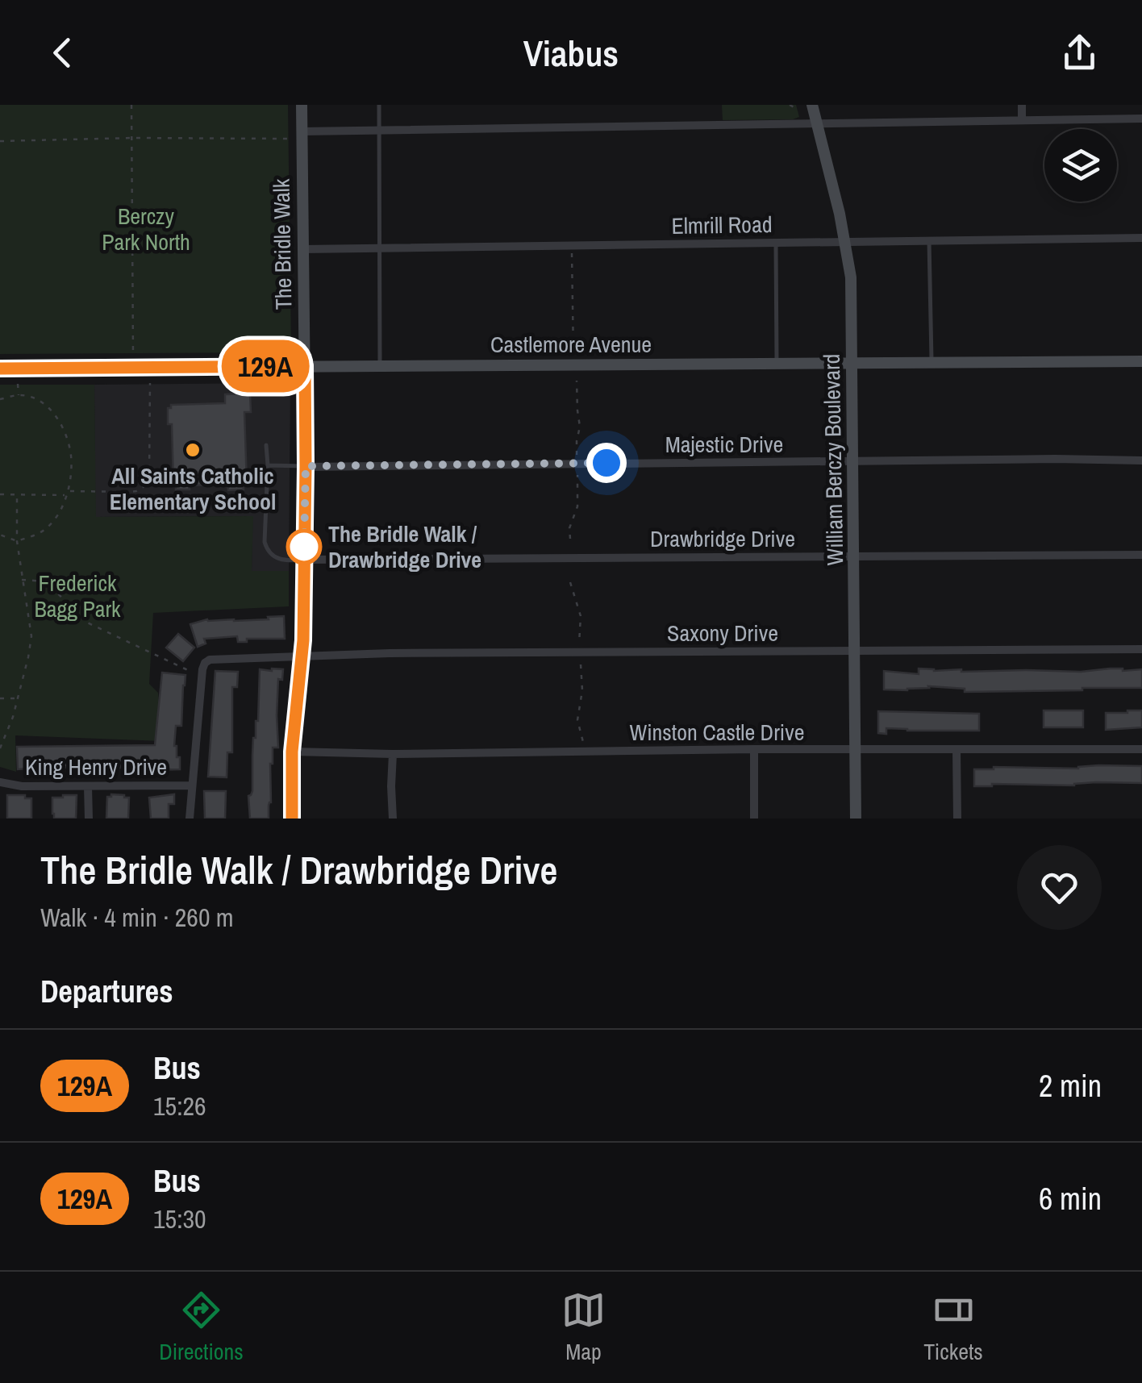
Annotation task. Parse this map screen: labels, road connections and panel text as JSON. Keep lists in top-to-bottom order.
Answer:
{
  "streets": {
    "street": [
      "Elmrill Road",
      "The Bridle Walk",
      "Castlemore Avenue",
      "Majestic Drive",
      "William Berczy Boulevard",
      "Drawbridge Drive",
      "Saxony Drive",
      "Winston Castle Drive",
      "King Henry Drive"
    ]
  },
  "crossings": [
    ["Elmrill Road", "The Bridle Walk"],
    ["Elmrill Road", "William Berczy Boulevard"],
    ["The Bridle Walk", "Castlemore Avenue"],
    ["The Bridle Walk", "Majestic Drive"],
    ["The Bridle Walk", "Drawbridge Drive"],
    ["The Bridle Walk", "Saxony Drive"],
    ["The Bridle Walk", "Winston Castle Drive"],
    ["Castlemore Avenue", "William Berczy Boulevard"],
    ["Majestic Drive", "William Berczy Boulevard"],
    ["William Berczy Boulevard", "Drawbridge Drive"],
    ["William Berczy Boulevard", "Saxony Drive"],
    ["William Berczy Boulevard", "Winston Castle Drive"],
    ["Saxony Drive", "King Henry Drive"]
  ],
  "parks": ["Berczy Park North", "Frederick Bagg Park"],
  "places": ["All Saints Catholic Elementary School", "The Bridle Walk / Drawbridge Drive"],
  "lines": ["bus line 129A"],
  "page": {
    "header": "Viabus",
    "on_map": "129A",
    "heading": [
      ["The Bridle Walk / Drawbridge Drive", "Walk · 4 min · 260 m"],
      "Departures"
    ],
    "list": [
      {
        "mark": "129A",
        "name": "Bus",
        "note": "15:26",
        "value": "2 min"
      },
      {
        "mark": "129A",
        "name": "Bus",
        "note": "15:30",
        "value": "6 min"
      }
    ],
    "tabs": ["Directions", "Map", "Tickets"]
  }
}
